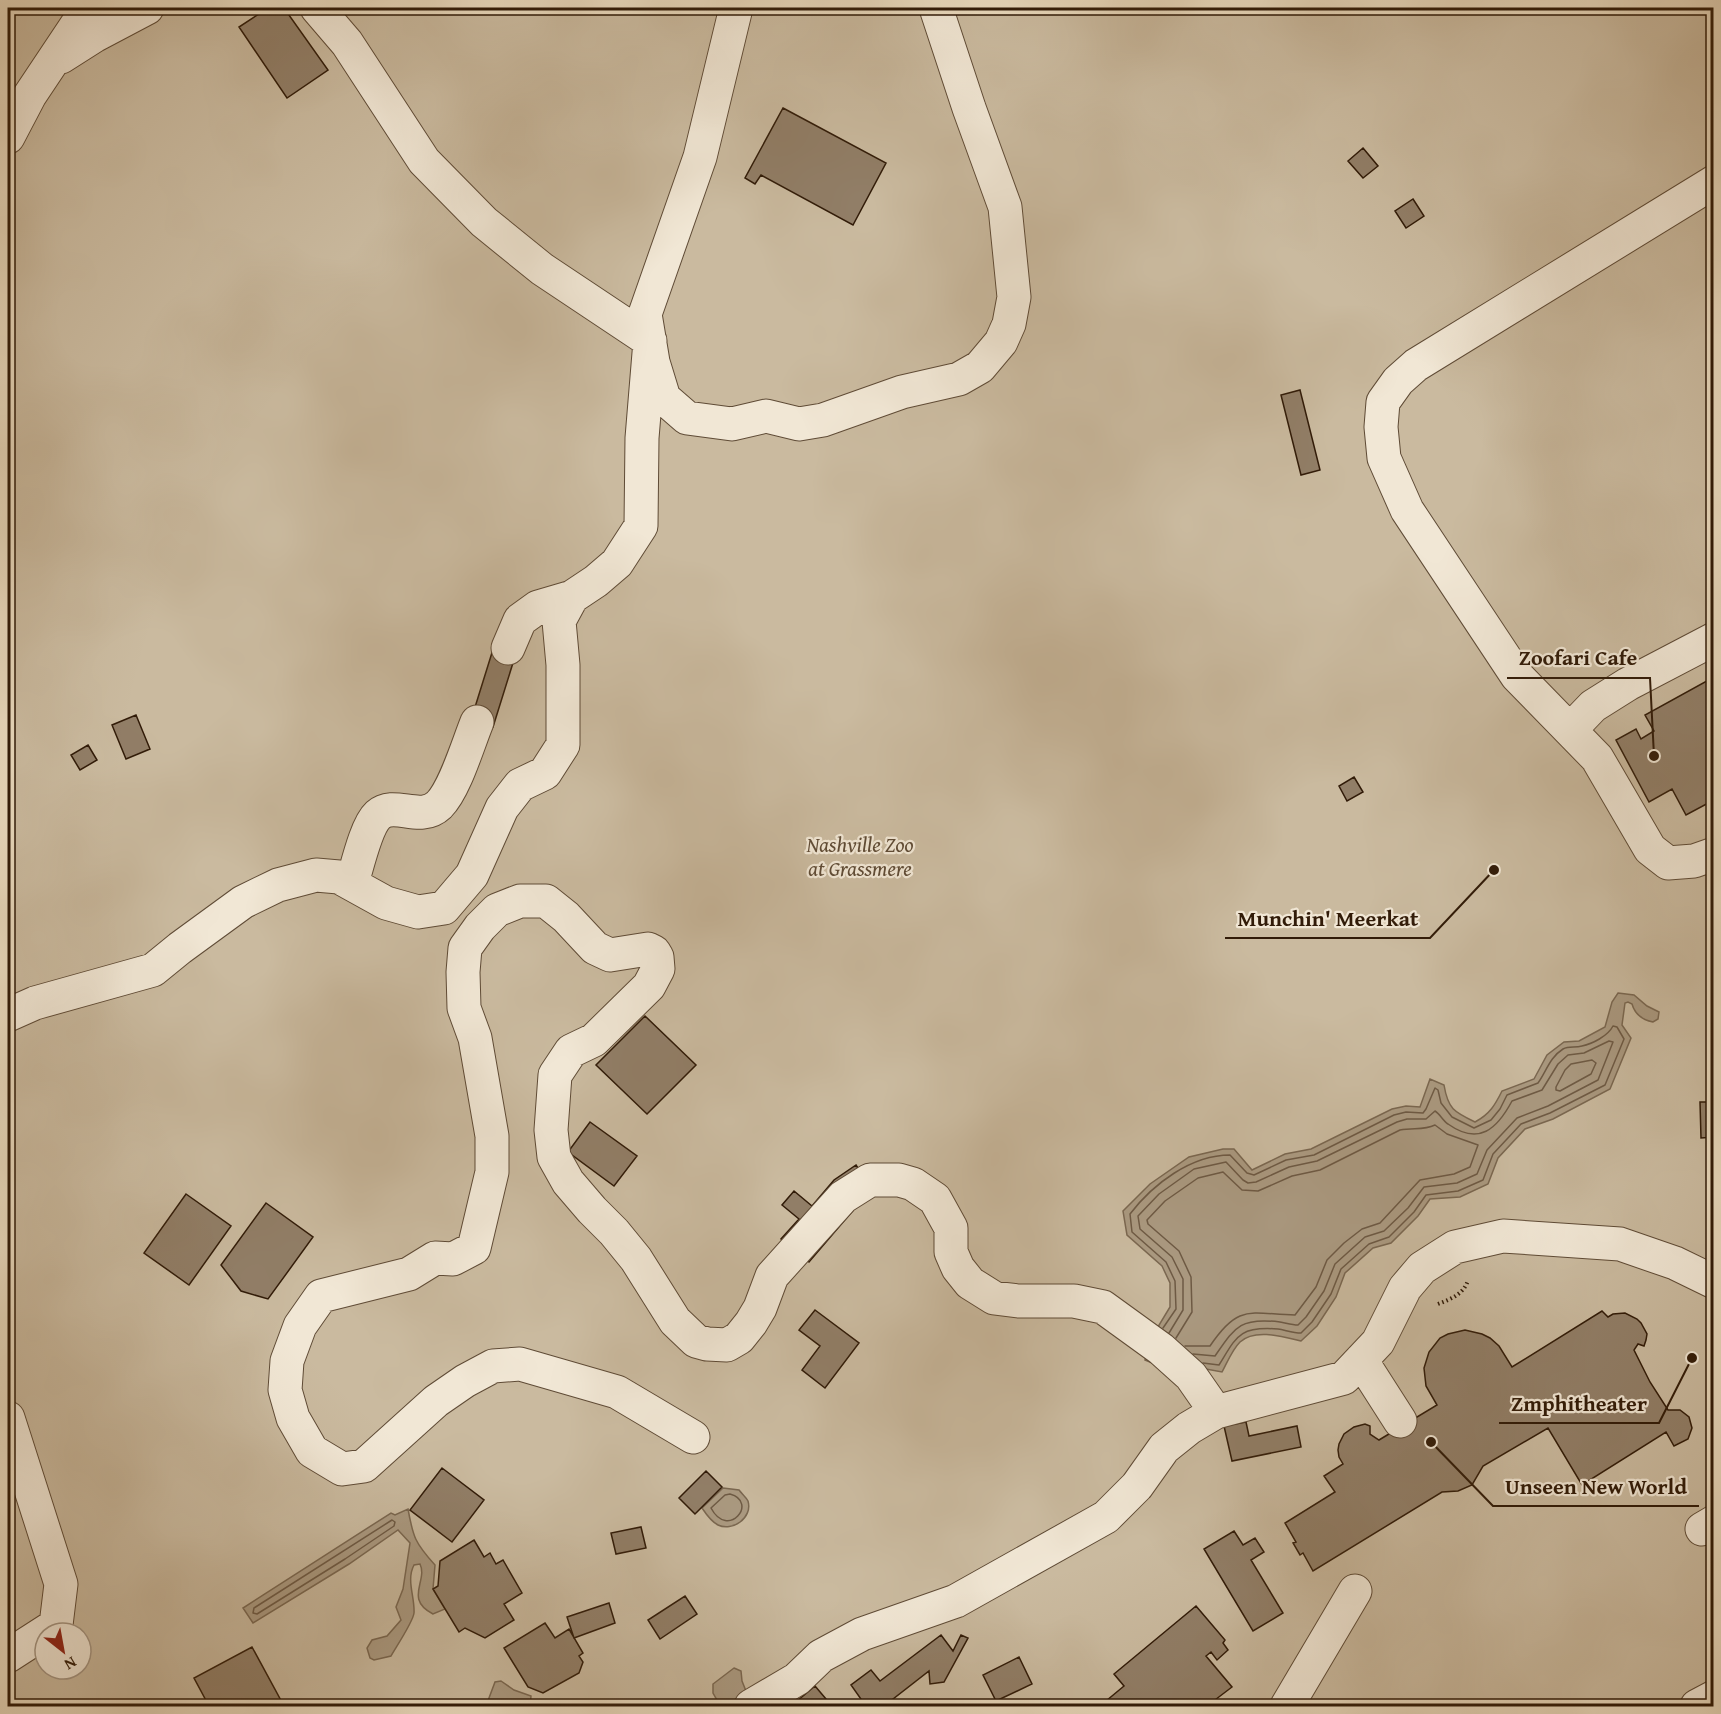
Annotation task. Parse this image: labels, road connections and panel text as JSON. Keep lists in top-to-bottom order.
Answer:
{
  "parks": ["Nashville Zoo at Grassmere"],
  "places": [
    "Zoofari Cafe",
    "Munchin' Meerkat",
    "Zmphitheater",
    "Unseen New World"
  ],
  "north": "bottom right"
}
